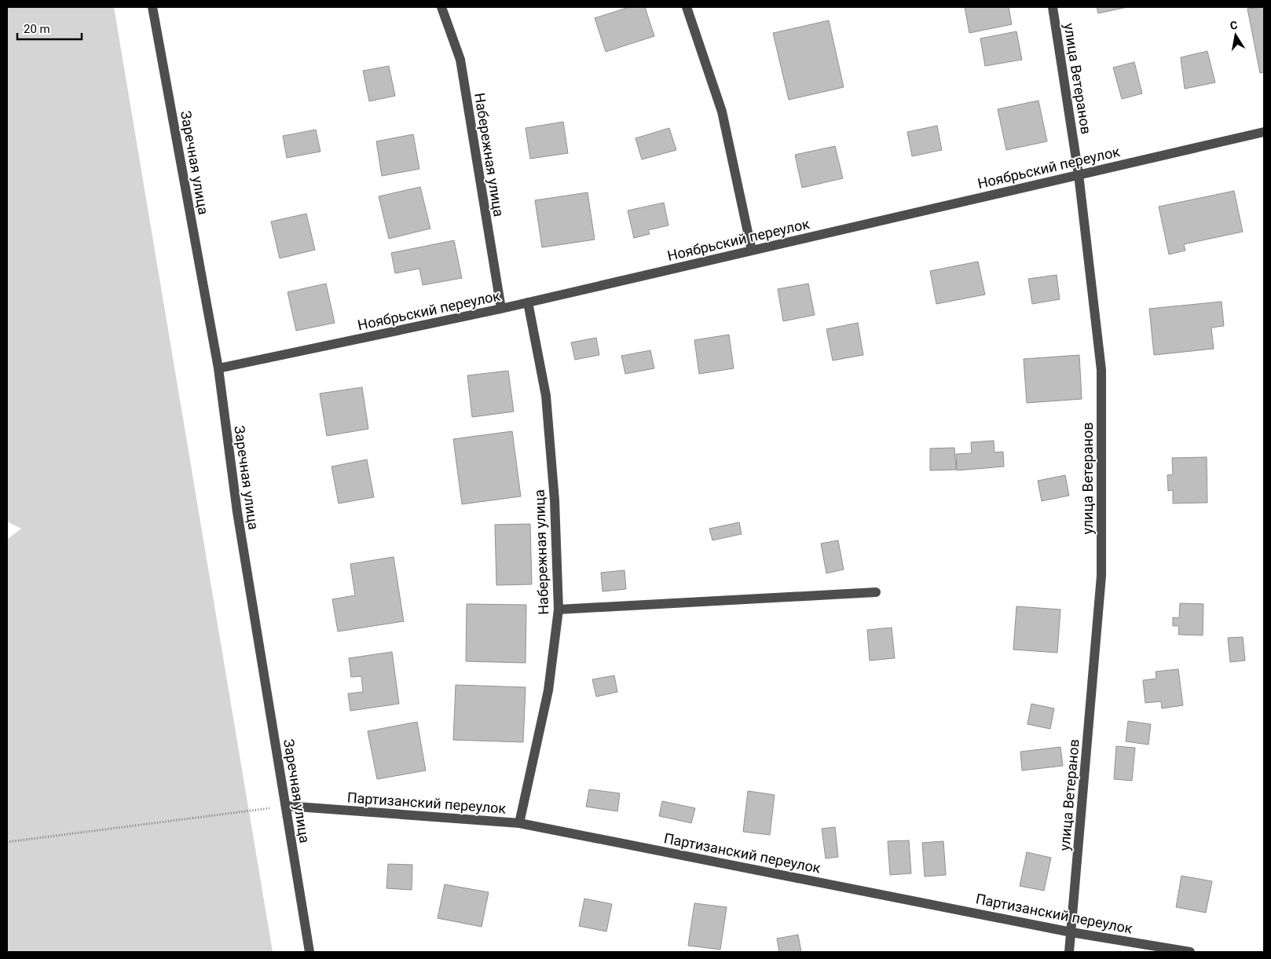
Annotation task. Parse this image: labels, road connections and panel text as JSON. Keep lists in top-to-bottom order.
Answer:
{
  "streets": {
    "street": [
      "улица Ветеранов",
      "Набережная улица",
      "Заречная улица",
      "Ноябрьский переулок",
      "Партизанский переулок"
    ]
  },
  "crossings": [
    ["улица Ветеранов", "Ноябрьский переулок"],
    ["улица Ветеранов", "Партизанский переулок"],
    ["Набережная улица", "Ноябрьский переулок"],
    ["Набережная улица", "Партизанский переулок"],
    ["Заречная улица", "Ноябрьский переулок"],
    ["Заречная улица", "Партизанский переулок"]
  ],
  "scale_bar": "20 m",
  "north": "top"
}
